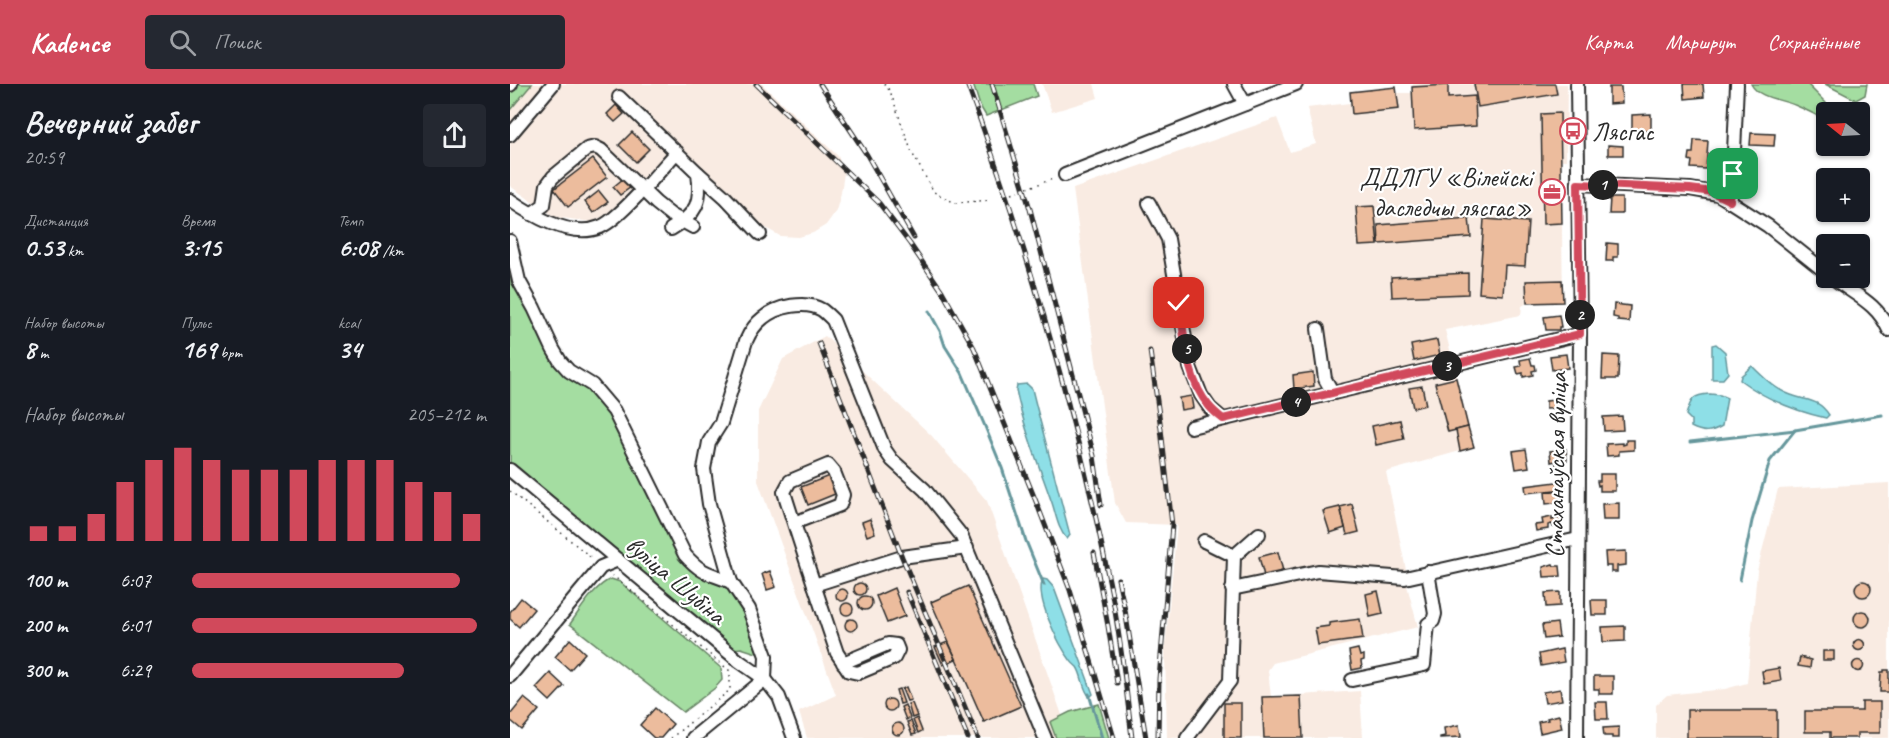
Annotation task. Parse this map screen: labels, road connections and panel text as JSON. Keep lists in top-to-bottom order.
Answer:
{
  "streets": {
    "street": ["Стаханаўская вуліца", "вуліца Шубіна"]
  },
  "places": {
    "bus stop": ["Лясгас"],
    "office": ["ДДЛГУ «Вілейскі даследчы лясгас»"]
  },
  "north": "left",
  "page": {
    "header": "Kadence",
    "search": "Поиск",
    "nav": ["Карта", "Маршрут", "Сохранённые"],
    "heading": ["Вечерний забег", "20:59"],
    "map_buttons": ["+", "−"],
    "pins": [
      "1",
      "2",
      "5",
      "3",
      "4"
    ],
    "stats": [
      ["Дистанция", "0.53 km"],
      ["Время", "3:15"],
      ["Темп", "6:08 /km"],
      ["Набор высоты", "8 m"],
      ["Пульс", "169 bpm"],
      ["kcal", "34"]
    ],
    "chart": ["Набор высоты", "205–212 m"],
    "list": [
      {
        "name": "100 m",
        "note": "6:07"
      },
      {
        "name": "200 m",
        "note": "6:01"
      },
      {
        "name": "300 m",
        "note": "6:29"
      }
    ]
  }
}
